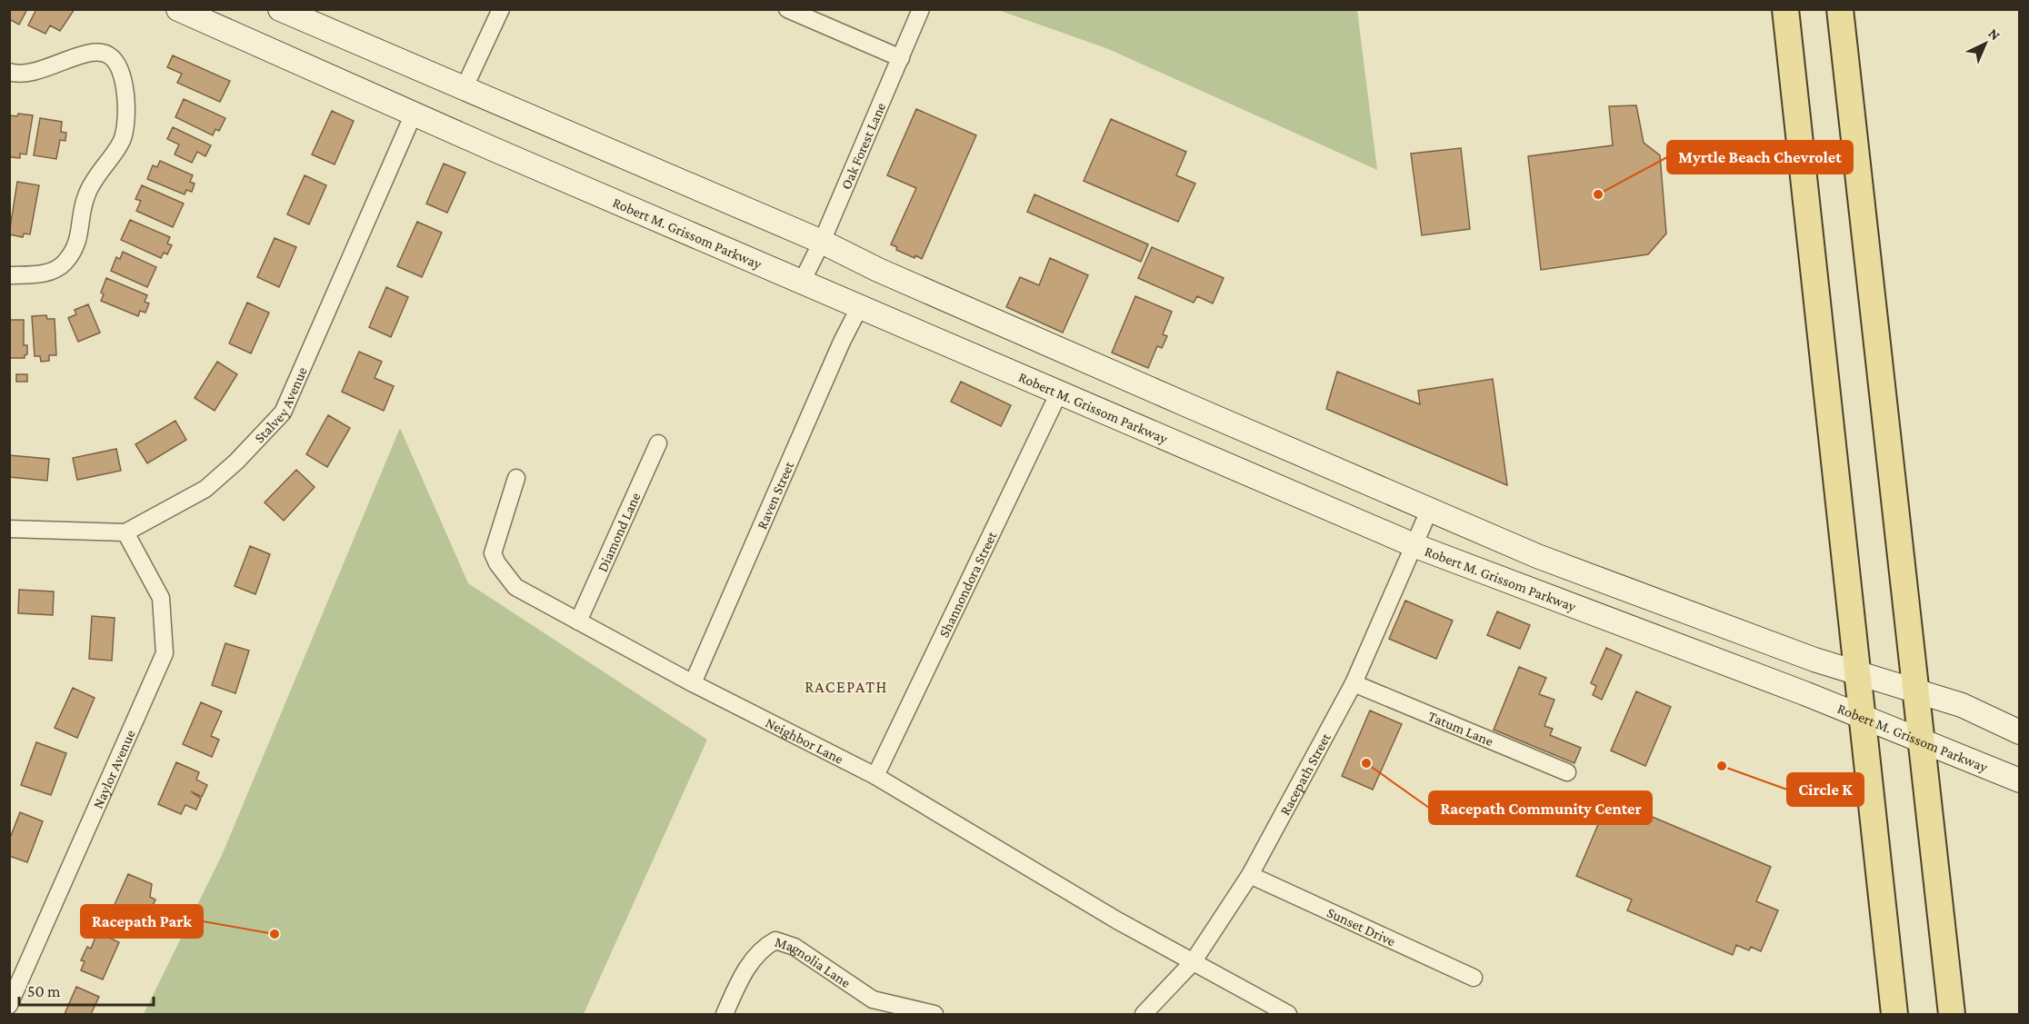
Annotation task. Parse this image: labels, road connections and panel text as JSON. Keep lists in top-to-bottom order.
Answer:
{
  "streets": {
    "main road": ["Robert M. Grissom Parkway"],
    "street": [
      "Oak Forest Lane",
      "Stalvey Avenue",
      "Raven Street",
      "Diamond Lane",
      "Shannondora Street",
      "Tatum Lane",
      "Neighbor Lane",
      "Naylor Avenue",
      "Racepath Street",
      "Sunset Drive",
      "Magnolia Lane"
    ]
  },
  "crossings": [
    ["Oak Forest Lane", "Robert M. Grissom Parkway"],
    ["Robert M. Grissom Parkway", "Stalvey Avenue"],
    ["Robert M. Grissom Parkway", "Raven Street"],
    ["Robert M. Grissom Parkway", "Shannondora Street"],
    ["Robert M. Grissom Parkway", "Racepath Street"],
    ["Stalvey Avenue", "Naylor Avenue"],
    ["Raven Street", "Neighbor Lane"],
    ["Diamond Lane", "Neighbor Lane"],
    ["Shannondora Street", "Neighbor Lane"],
    ["Tatum Lane", "Racepath Street"],
    ["Neighbor Lane", "Racepath Street"],
    ["Racepath Street", "Sunset Drive"]
  ],
  "districts": ["RACEPATH"],
  "places": [
    "Myrtle Beach Chevrolet",
    "Racepath Community Center",
    "Circle K",
    "Racepath Park"
  ],
  "scale_bar": "50 m",
  "north": "top right"
}
